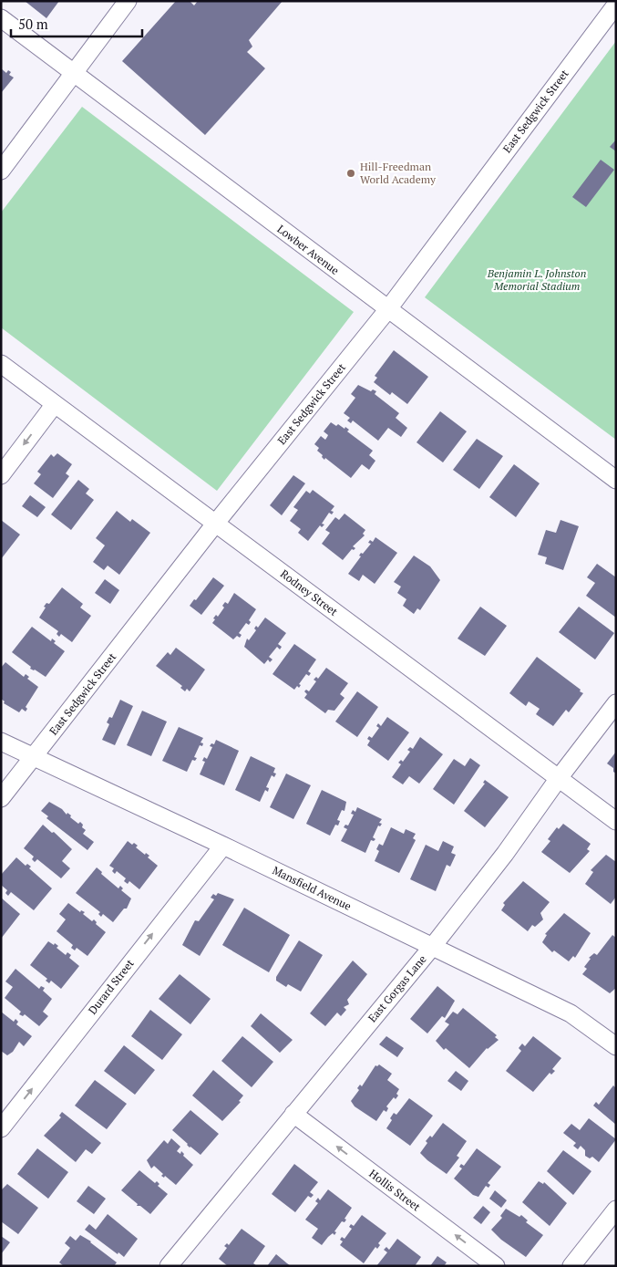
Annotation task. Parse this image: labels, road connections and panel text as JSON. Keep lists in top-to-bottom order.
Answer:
{
  "streets": {
    "street": [
      "East Sedgwick Street",
      "Lowber Avenue",
      "Rodney Street",
      "Mansfield Avenue",
      "Durard Street",
      "East Gorgas Lane",
      "Hollis Street"
    ]
  },
  "crossings": [
    ["East Sedgwick Street", "Lowber Avenue"],
    ["East Sedgwick Street", "Rodney Street"],
    ["East Sedgwick Street", "Mansfield Avenue"],
    ["Rodney Street", "East Gorgas Lane"],
    ["Mansfield Avenue", "Durard Street"],
    ["Mansfield Avenue", "East Gorgas Lane"],
    ["East Gorgas Lane", "Hollis Street"]
  ],
  "one_way": ["Durard Street", "Hollis Street"],
  "parks": ["Benjamin L. Johnston Memorial Stadium"],
  "places": ["Hill-Freedman World Academy"],
  "scale_bar": "50 m"
}
